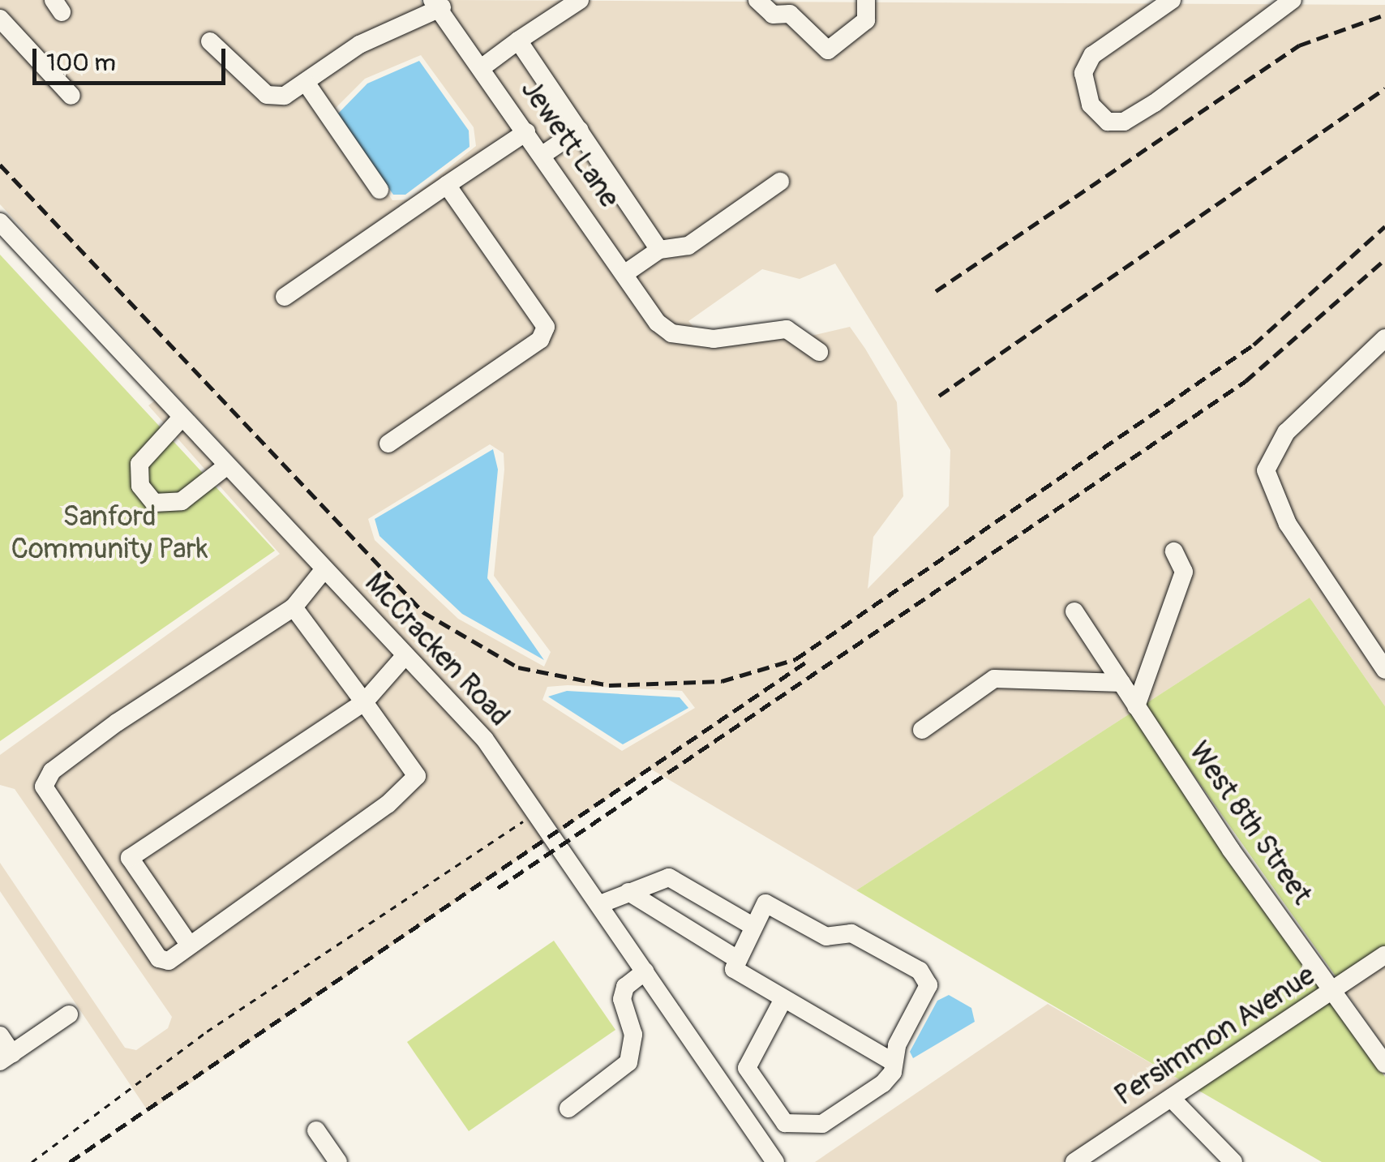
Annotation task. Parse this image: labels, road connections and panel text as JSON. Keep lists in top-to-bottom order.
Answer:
{
  "streets": {
    "street": [
      "Jewett Lane",
      "McCracken Road",
      "West 8th Street",
      "Persimmon Avenue"
    ]
  },
  "crossings": [
    ["West 8th Street", "Persimmon Avenue"]
  ],
  "parks": ["Sanford Community Park"],
  "scale_bar": "100 m"
}
